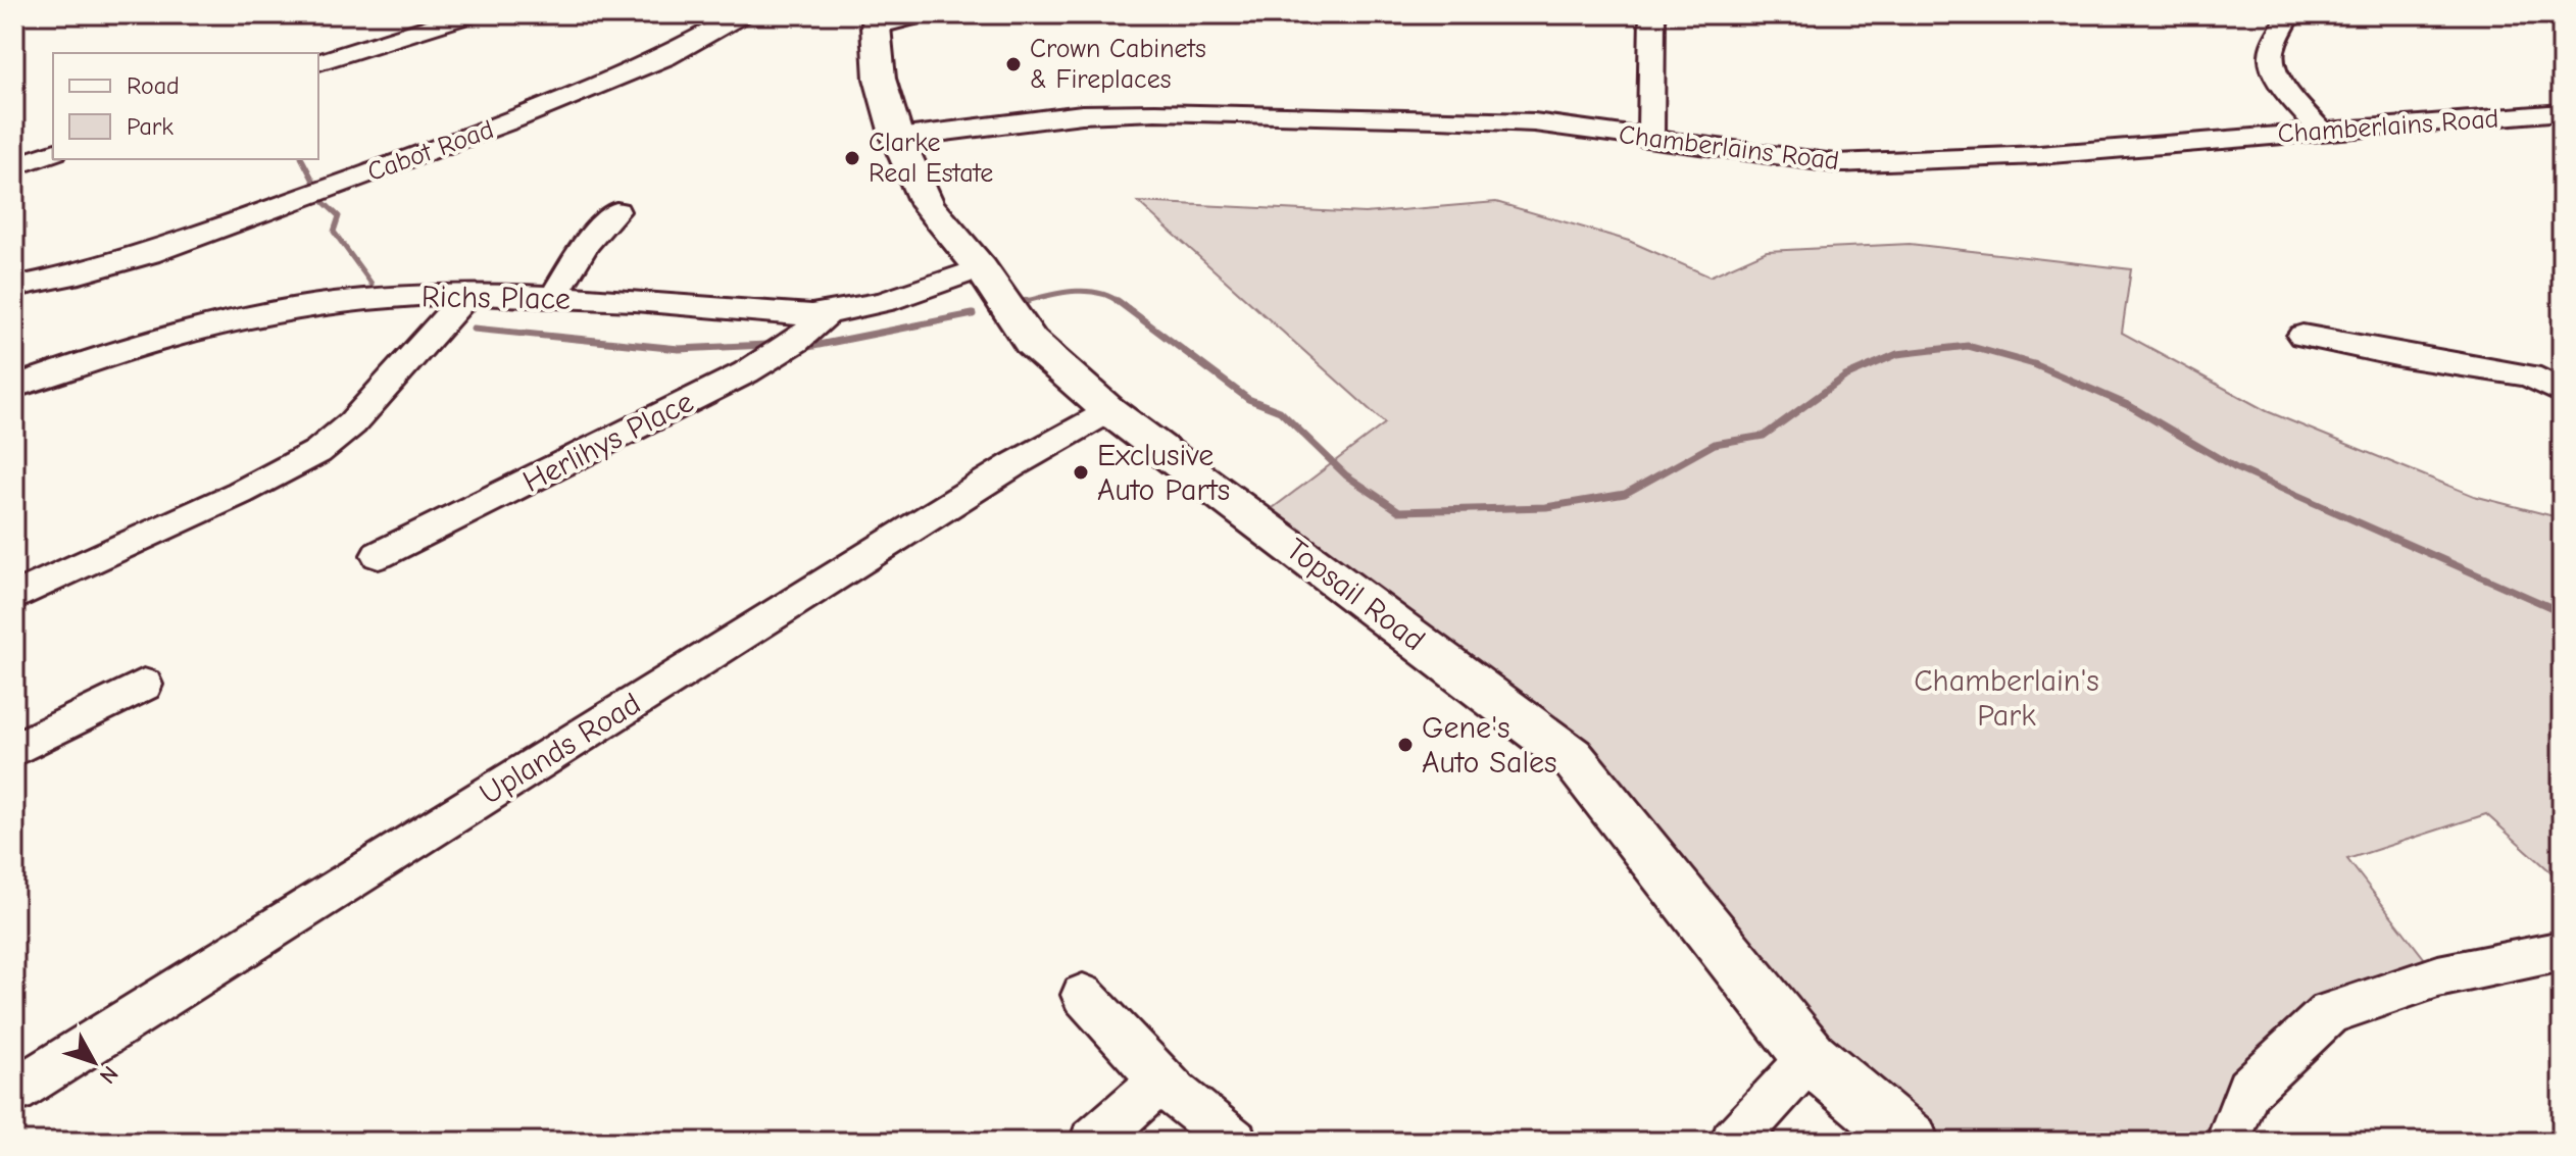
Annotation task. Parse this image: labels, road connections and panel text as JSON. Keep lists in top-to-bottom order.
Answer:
{
  "streets": {
    "main road": ["Topsail Road"],
    "street": [
      "Chamberlains Road",
      "Cabot Road",
      "Richs Place",
      "Herlihys Place",
      "Uplands Road"
    ]
  },
  "crossings": [
    ["Chamberlains Road", "Topsail Road"],
    ["Richs Place", "Herlihys Place"],
    ["Richs Place", "Topsail Road"],
    ["Topsail Road", "Uplands Road"]
  ],
  "parks": ["Chamberlain's Park"],
  "places": [
    "Crown Cabinets & Fireplaces",
    "Clarke Real Estate",
    "Exclusive Auto Parts",
    "Gene's Auto Sales"
  ],
  "legend": ["Road", "Park"],
  "north": "bottom right"
}
